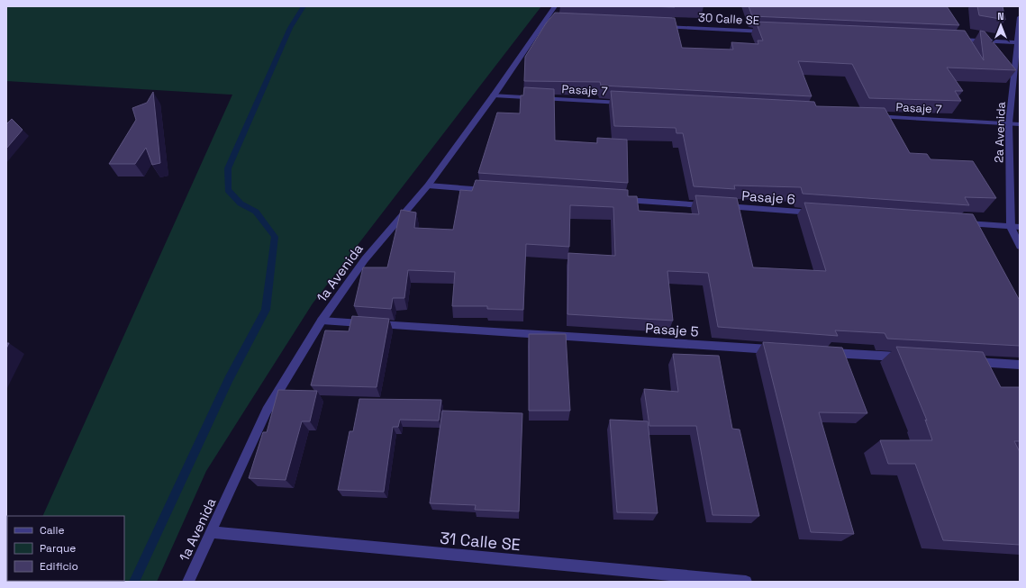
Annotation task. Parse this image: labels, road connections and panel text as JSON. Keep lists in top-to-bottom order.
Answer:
{
  "streets": {
    "street": [
      "30 Calle SE",
      "Pasaje 7",
      "2a Avenida",
      "Pasaje 6",
      "1a Avenida",
      "Pasaje 5",
      "31 Calle SE"
    ]
  },
  "crossings": [
    ["Pasaje 7", "2a Avenida"],
    ["Pasaje 7", "1a Avenida"],
    ["1a Avenida", "Pasaje 5"],
    ["1a Avenida", "31 Calle SE"]
  ],
  "legend": ["Calle", "Parque", "Edificio"],
  "north": "top"
}
